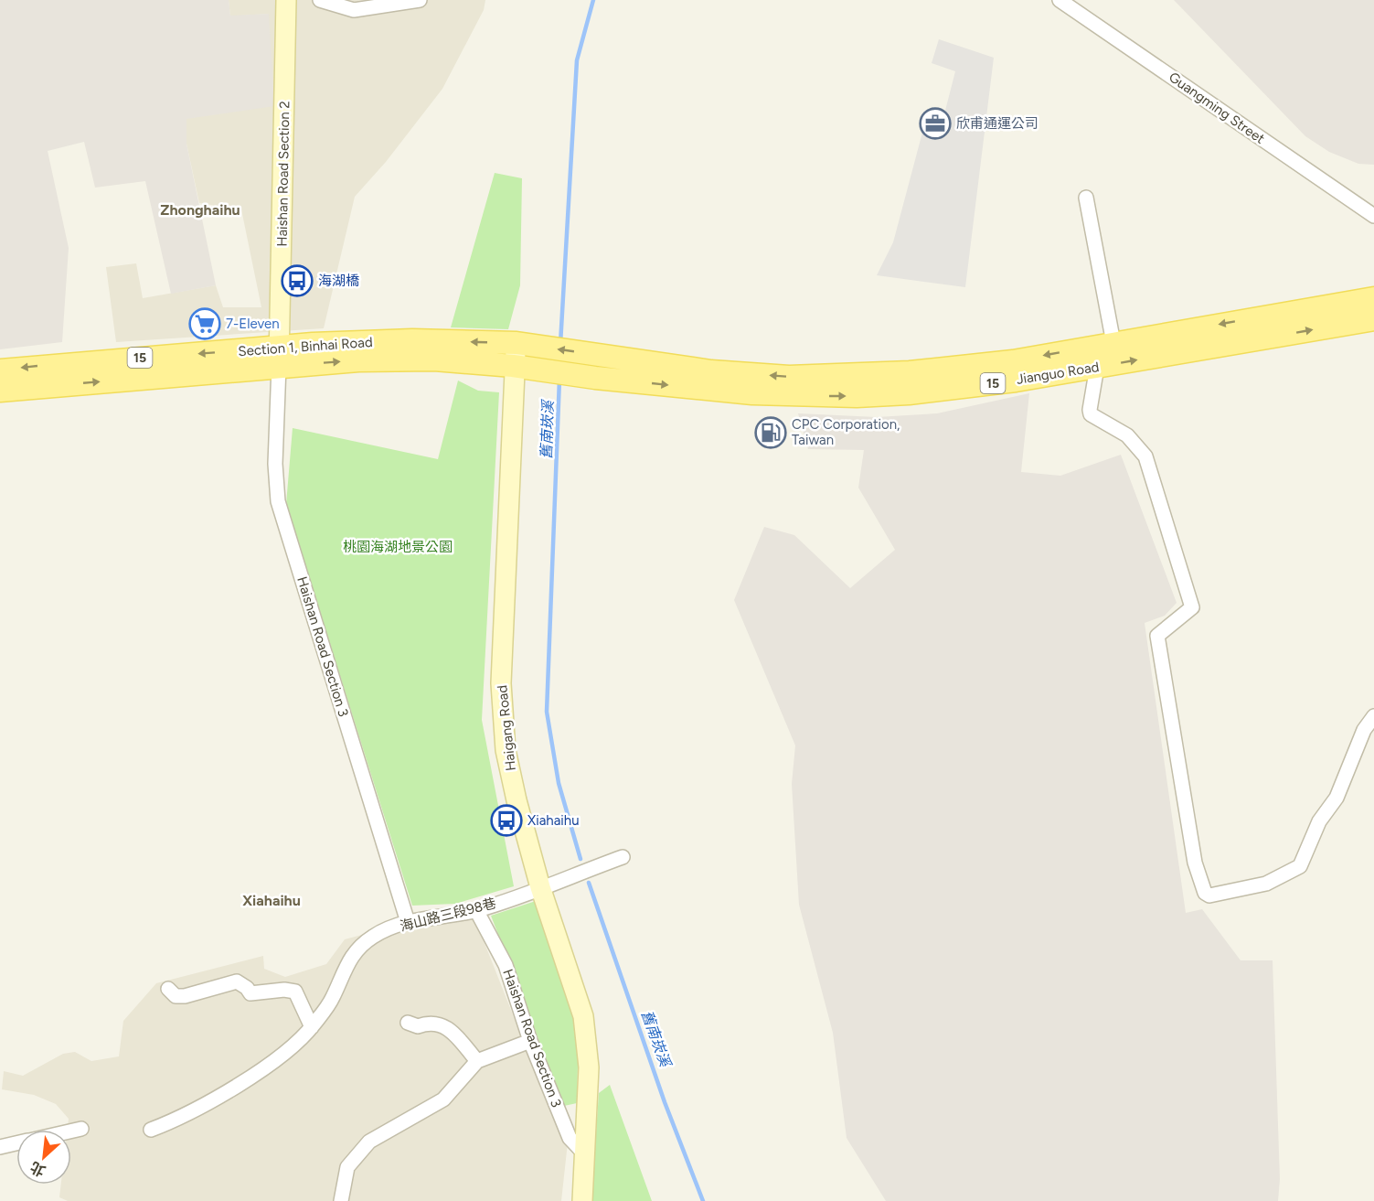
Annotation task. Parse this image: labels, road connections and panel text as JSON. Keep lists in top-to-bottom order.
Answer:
{
  "streets": {
    "main road": ["Section 1, Binhai Road", "15", "Jianguo Road"],
    "street": [
      "Guangming Street",
      "Haishan Road Section 2",
      "Haishan Road Section 3",
      "Haigang Road",
      "海山路三段98巷"
    ]
  },
  "crossings": [
    ["Haishan Road Section 2", "Section 1, Binhai Road"],
    ["Haishan Road Section 2", "Haishan Road Section 3"],
    ["Section 1, Binhai Road", "Jianguo Road"],
    ["Section 1, Binhai Road", "Haishan Road Section 3"],
    ["Section 1, Binhai Road", "Haigang Road"],
    ["Haishan Road Section 3", "Haigang Road"],
    ["Haishan Road Section 3", "海山路三段98巷"],
    ["Haigang Road", "海山路三段98巷"]
  ],
  "districts": ["Zhonghaihu", "Xiahaihu"],
  "water": ["舊南崁溪"],
  "parks": ["桃園海湖地景公園"],
  "places": {
    "office": ["欣甫通運公司"],
    "bus stop": ["海湖橋", "Xiahaihu"],
    "supermarket": ["7-Eleven"],
    "fuel station": ["CPC Corporation, Taiwan"]
  },
  "north": "bottom left"
}
